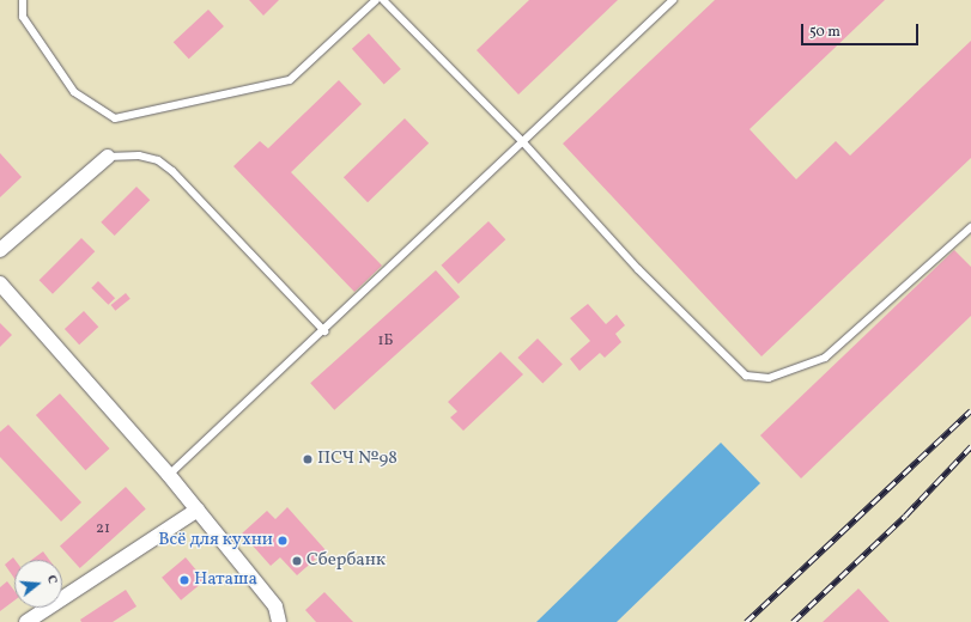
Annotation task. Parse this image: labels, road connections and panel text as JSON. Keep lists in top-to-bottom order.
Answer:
{
  "places": [
    "ПСЧ №98",
    "Всё для кухни",
    "Сбербанк",
    "Наташа"
  ],
  "house_numbers": ["1Б", "21"],
  "scale_bar": "50 m",
  "north": "right"
}
